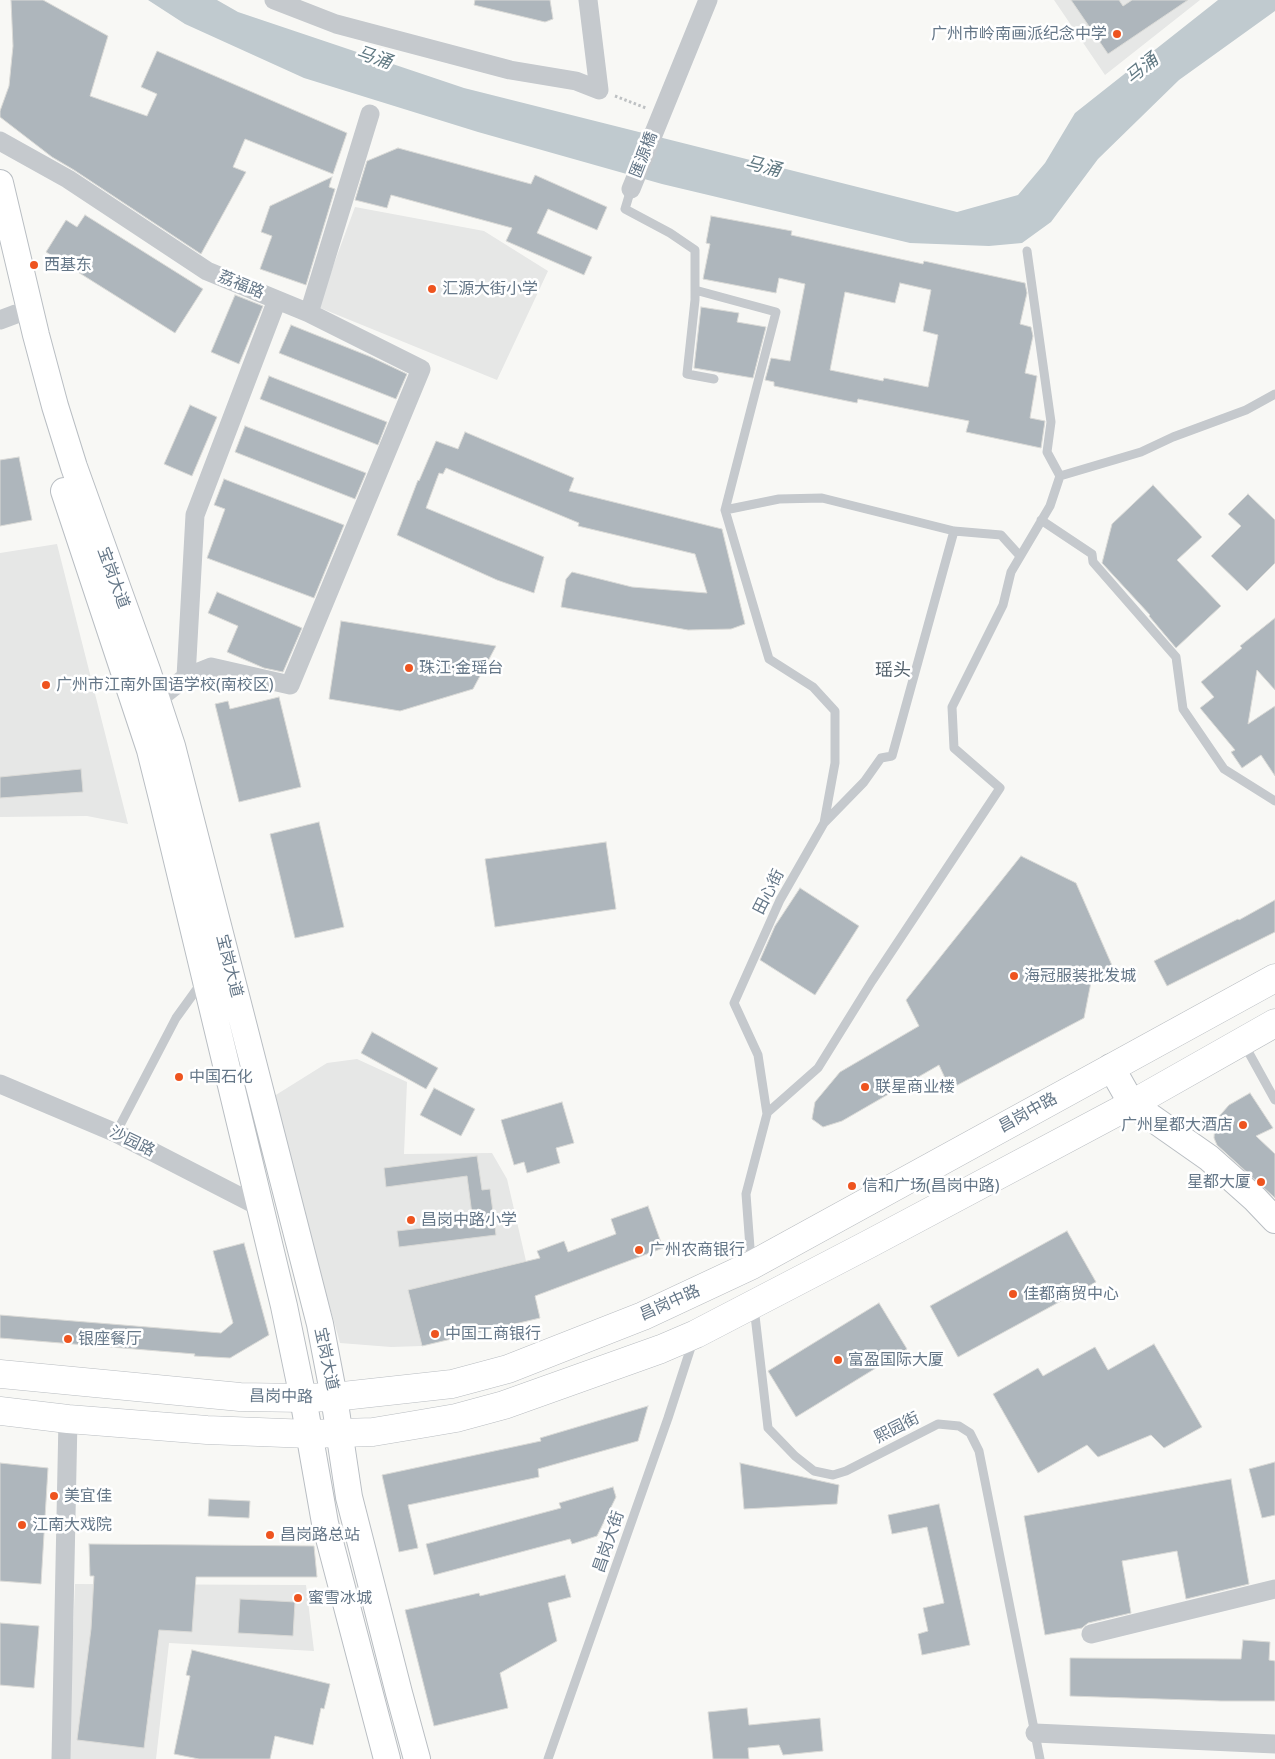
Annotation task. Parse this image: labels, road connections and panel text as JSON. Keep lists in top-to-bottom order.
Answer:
{
  "streets": {
    "main road": ["宝岗大道", "昌岗中路"],
    "street": ["匯源橋", "荔福路", "沙园路"],
    "lane": ["田心街", "熙园街", "昌岗大街"]
  },
  "crossings": [
    ["宝岗大道", "昌岗中路"],
    ["宝岗大道", "沙园路"],
    ["田心街", "昌岗中路"]
  ],
  "districts": ["瑶头"],
  "water": ["马涌"],
  "places": [
    "广州市岭南画派纪念中学",
    "西基东",
    "汇源大街小学",
    "珠江·金瑶台",
    "广州市江南外国语学校(南校区)",
    "海冠服装批发城",
    "中国石化",
    "联星商业楼",
    "广州星都大酒店",
    "星都大厦",
    "信和广场(昌岗中路)",
    "昌岗中路小学",
    "广州农商银行",
    "佳都商贸中心",
    "中国工商银行",
    "银座餐厅",
    "富盈国际大厦",
    "美宜佳",
    "江南大戏院",
    "昌岗路总站",
    "蜜雪冰城"
  ]
}
